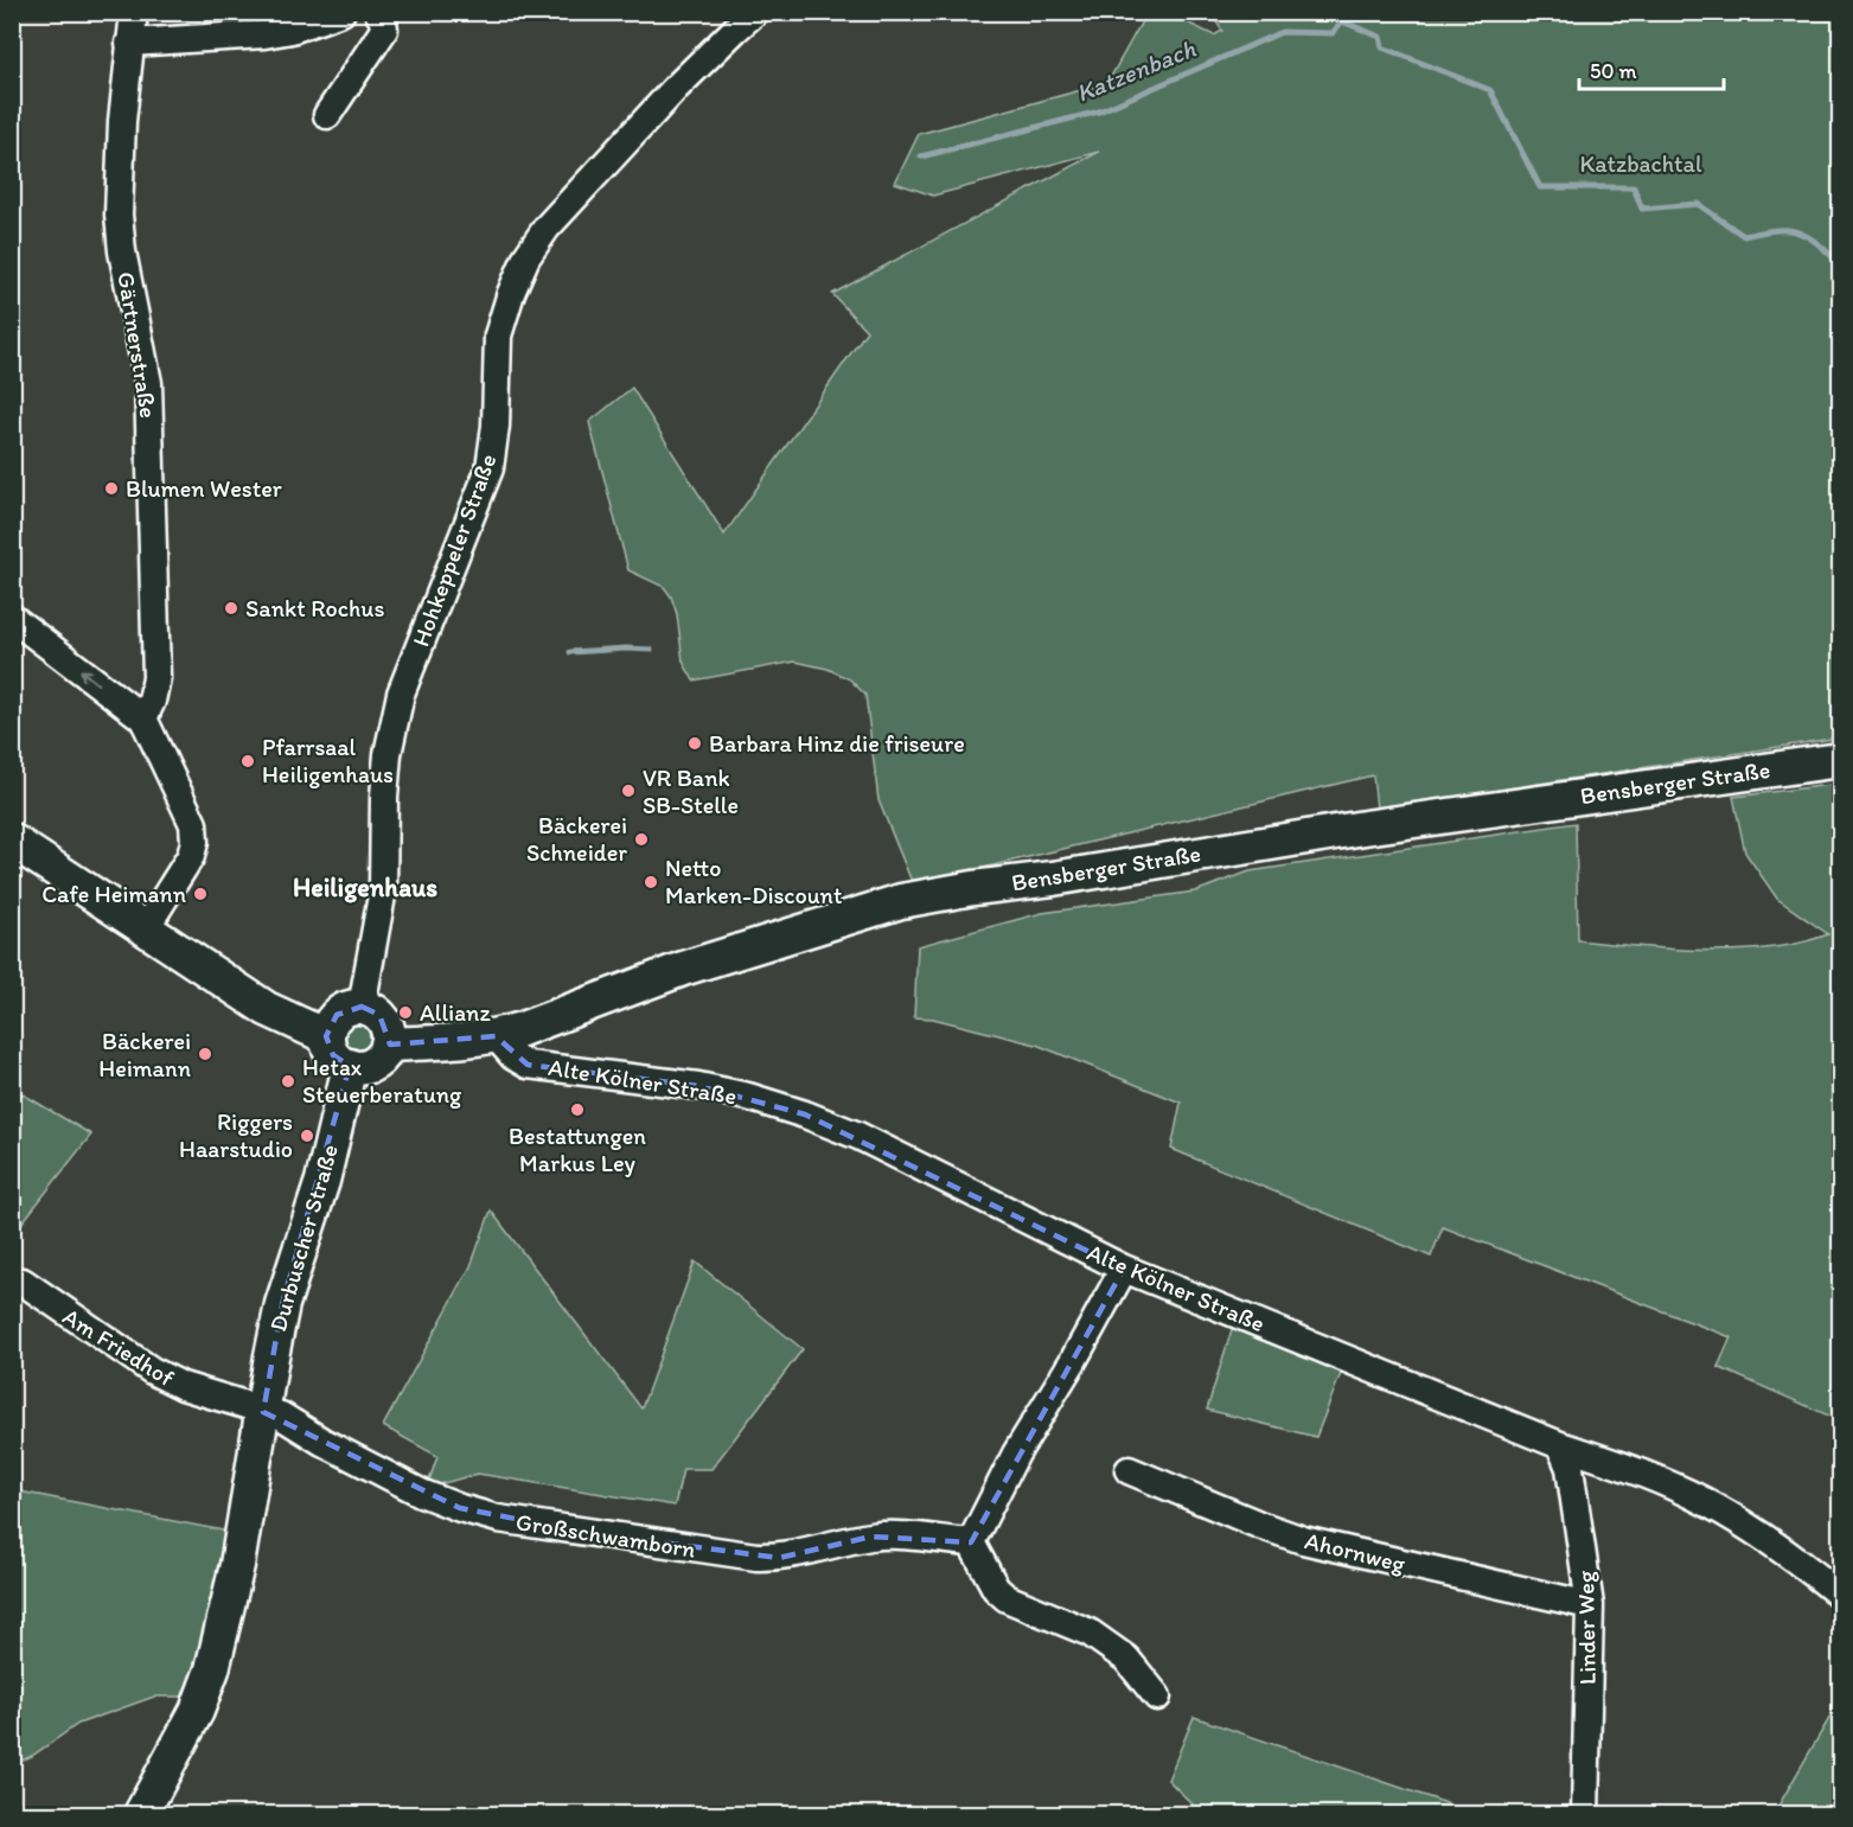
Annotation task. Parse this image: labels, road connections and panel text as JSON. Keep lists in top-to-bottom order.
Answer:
{
  "streets": {
    "main road": ["Bensberger Straße", "Durbuscher Straße"],
    "street": [
      "Gärtnerstraße",
      "Hohkeppeler Straße",
      "Alte Kölner Straße",
      "Am Friedhof",
      "Großschwamborn",
      "Ahornweg",
      "Linder Weg"
    ]
  },
  "crossings": [
    ["Hohkeppeler Straße", "Bensberger Straße"],
    ["Hohkeppeler Straße", "Durbuscher Straße"],
    ["Bensberger Straße", "Alte Kölner Straße"],
    ["Bensberger Straße", "Durbuscher Straße"],
    ["Alte Kölner Straße", "Linder Weg"],
    ["Durbuscher Straße", "Am Friedhof"],
    ["Durbuscher Straße", "Großschwamborn"],
    ["Am Friedhof", "Großschwamborn"],
    ["Ahornweg", "Linder Weg"]
  ],
  "districts": ["Heiligenhaus"],
  "water": ["Katzenbach"],
  "parks": ["Katzbachtal"],
  "places": [
    "Blumen Wester",
    "Sankt Rochus",
    "Barbara Hinz die friseure",
    "Pfarrsaal Heiligenhaus",
    "VR Bank SB-Stelle",
    "Bäckerei Schneider",
    "Netto Marken-Discount",
    "Cafe Heimann",
    "Allianz",
    "Bäckerei Heimann",
    "Hetax Steuerberatung",
    "Bestattungen Markus Ley",
    "Riggers Haarstudio"
  ],
  "scale_bar": "50 m"
}
